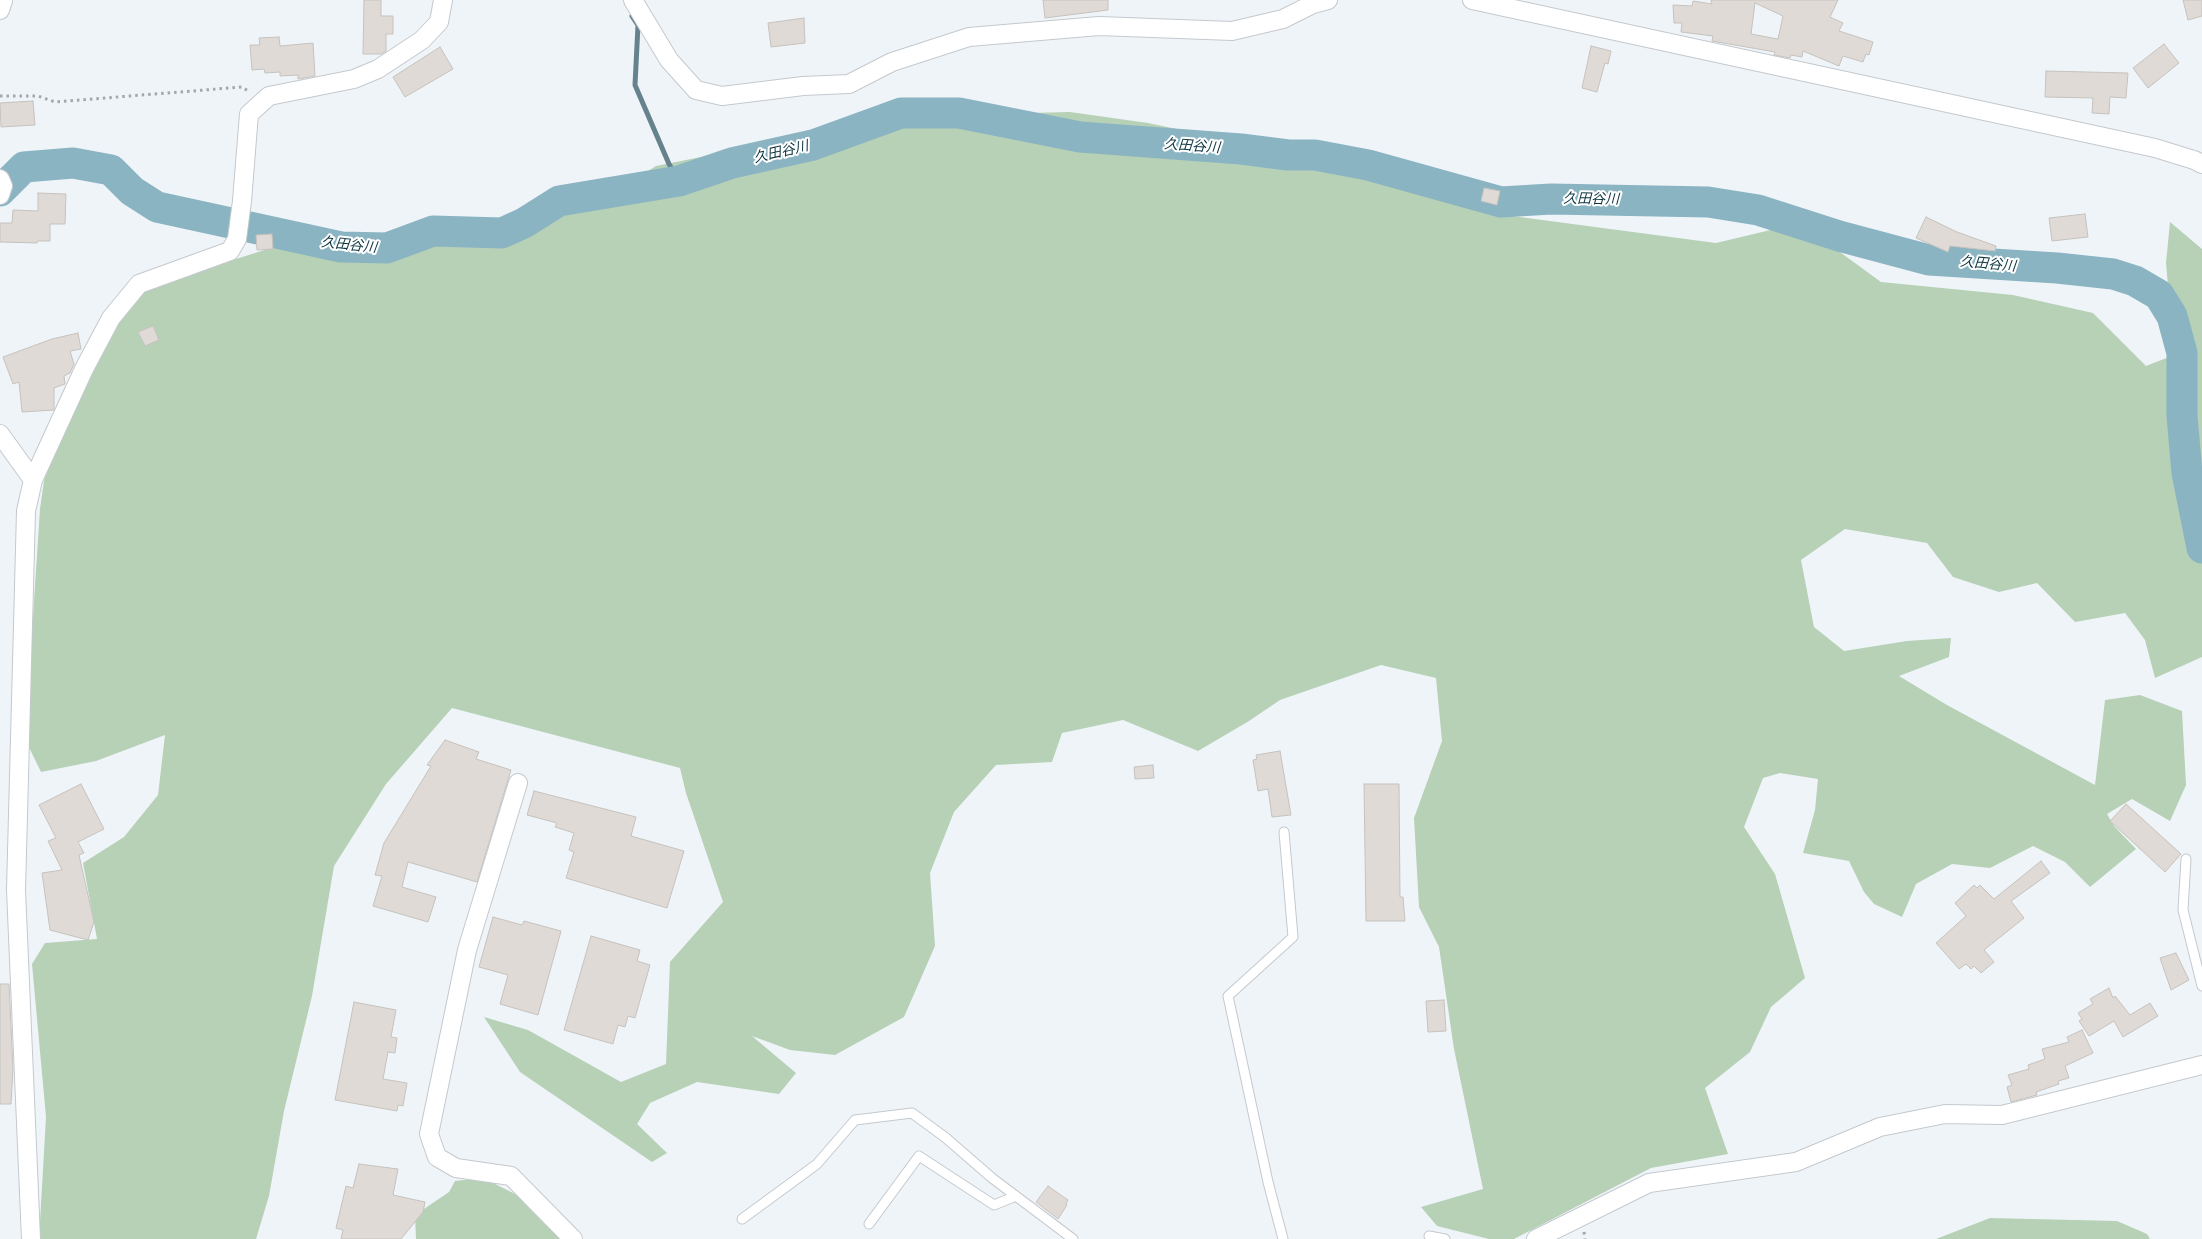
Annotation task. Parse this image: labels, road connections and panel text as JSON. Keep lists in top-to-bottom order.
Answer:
{
  "water": ["久田谷川"]
}
